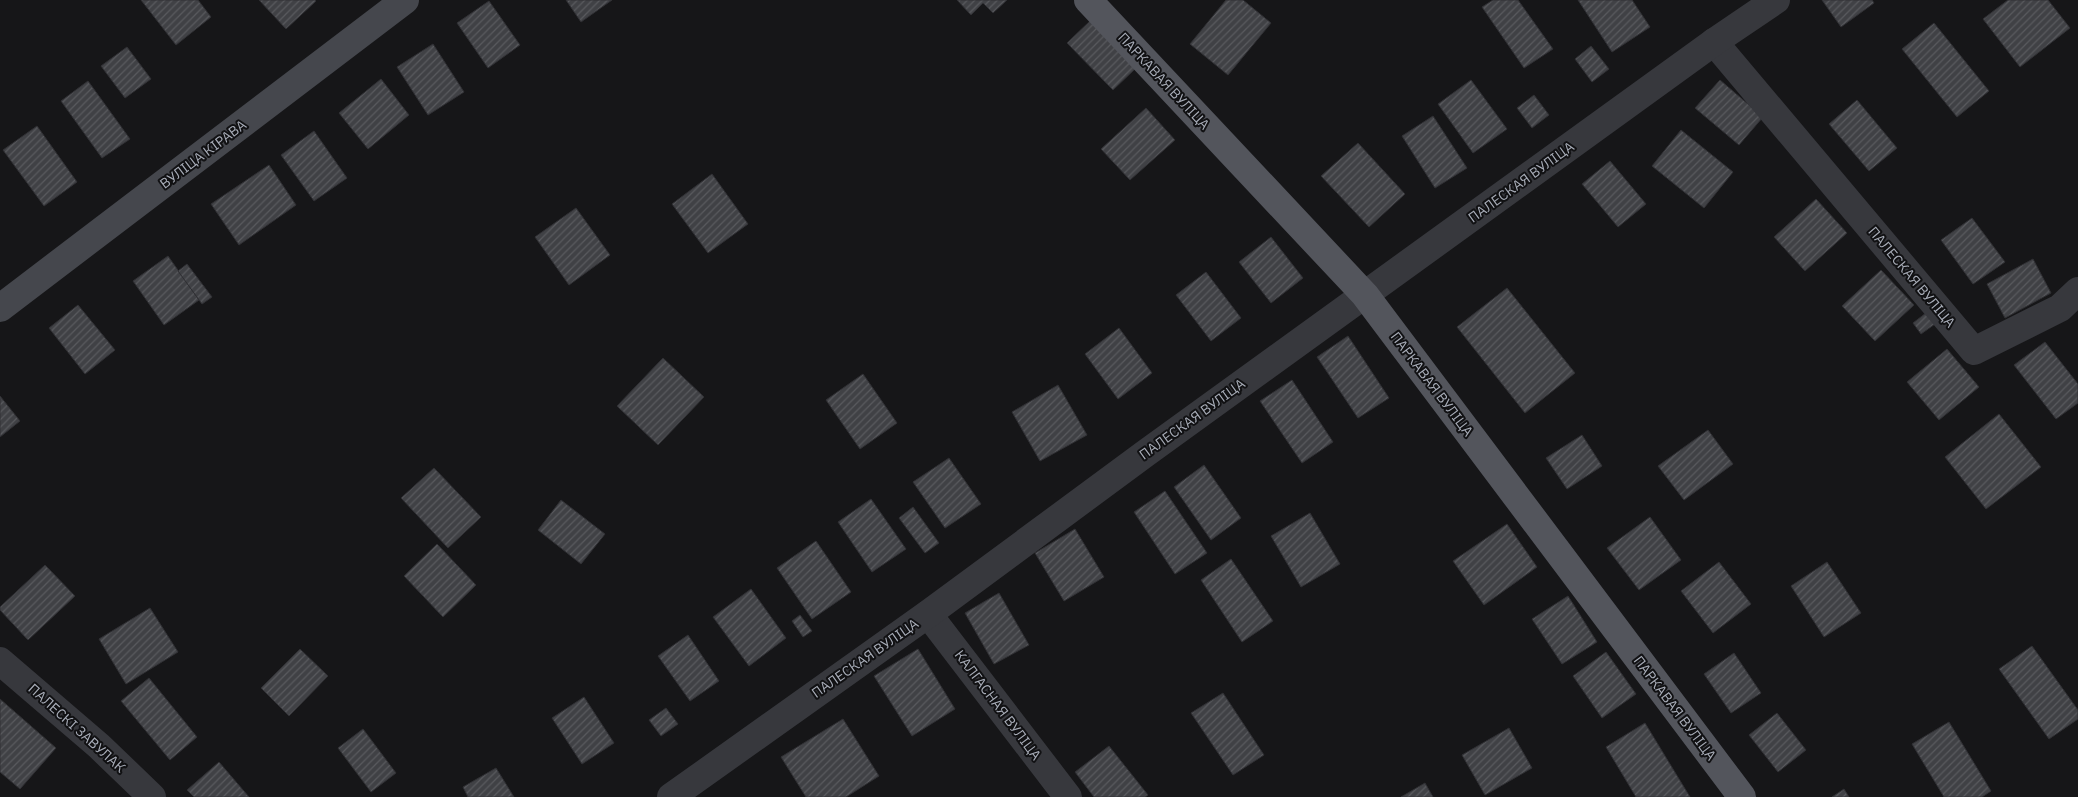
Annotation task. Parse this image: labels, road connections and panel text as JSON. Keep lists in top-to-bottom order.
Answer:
{
  "streets": {
    "main road": ["ПАРКАВАЯ ВУЛІЦА", "ВУЛІЦА КІРАВА"],
    "street": ["ПАЛЕСКАЯ ВУЛІЦА", "КАЛГАСНАЯ ВУЛІЦА", "ПАЛЕСКІ ЗАВУЛАК"]
  },
  "crossings": [
    ["ПАРКАВАЯ ВУЛІЦА", "ПАЛЕСКАЯ ВУЛІЦА"],
    ["ПАЛЕСКАЯ ВУЛІЦА", "КАЛГАСНАЯ ВУЛІЦА"]
  ]
}
